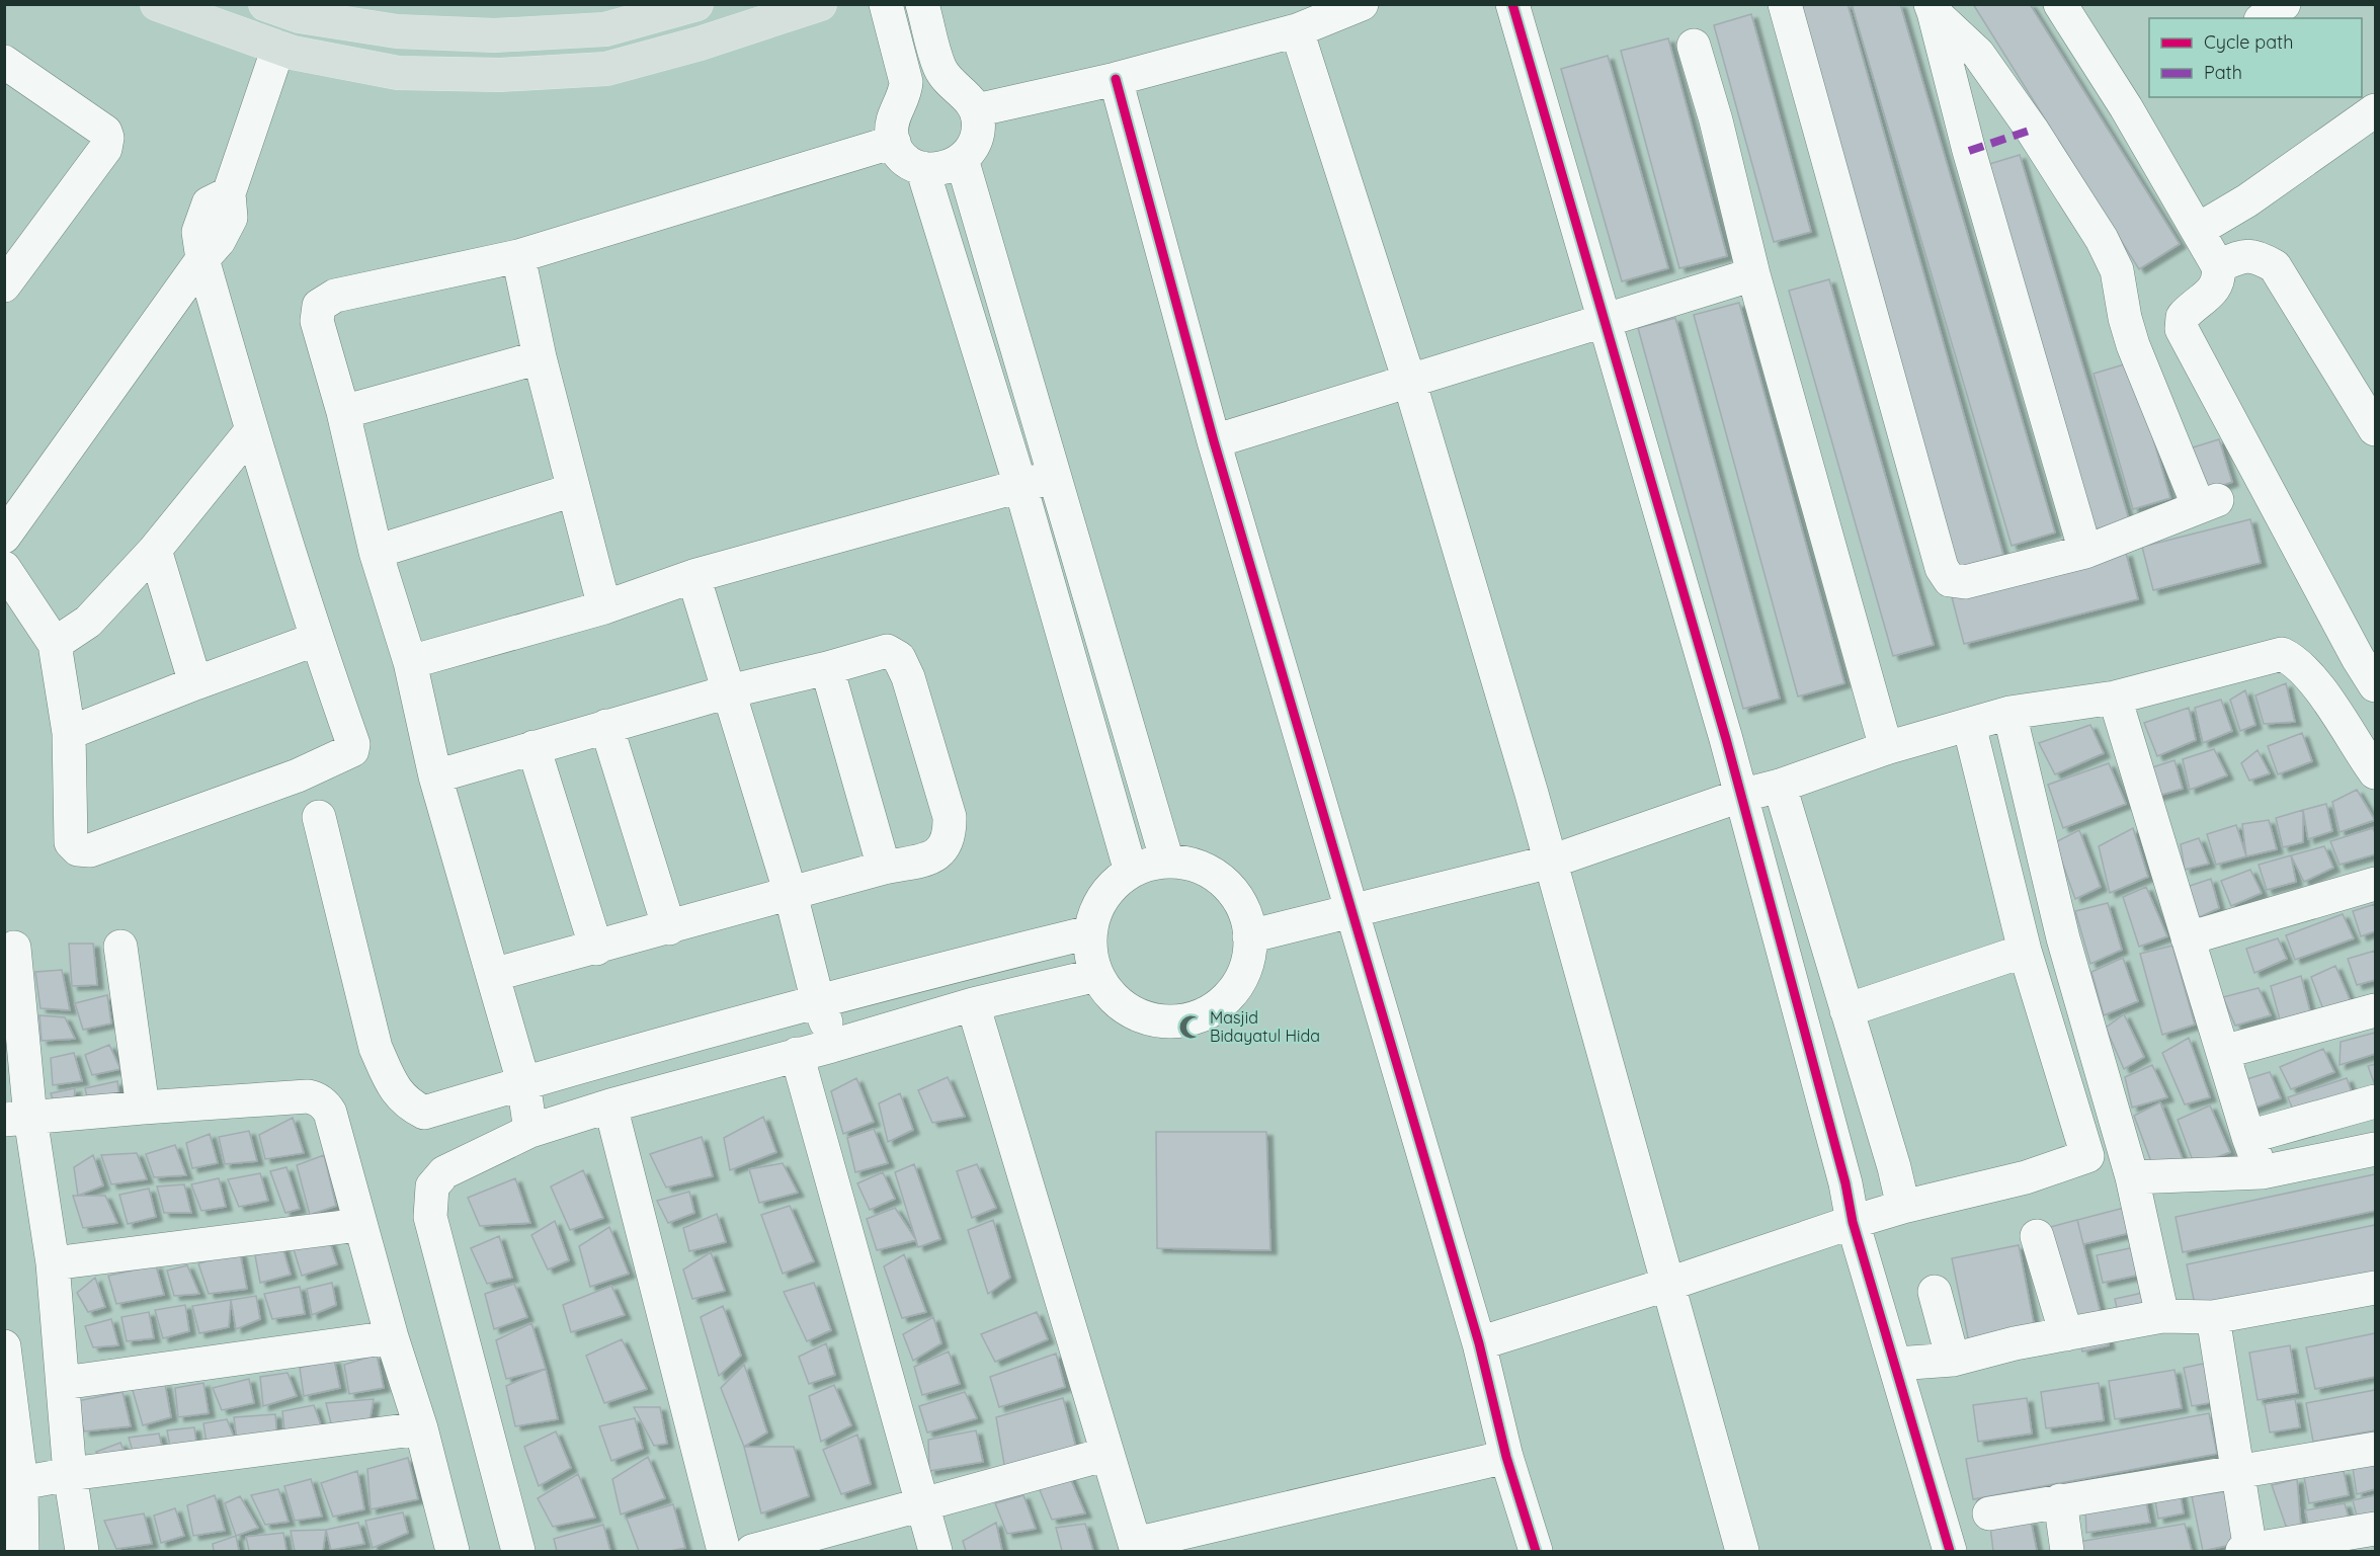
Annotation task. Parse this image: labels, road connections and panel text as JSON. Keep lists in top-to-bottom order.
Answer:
{
  "places": {
    "mosque": ["Masjid Bidayatul Hida"]
  },
  "legend": ["Cycle path", "Path"]
}
